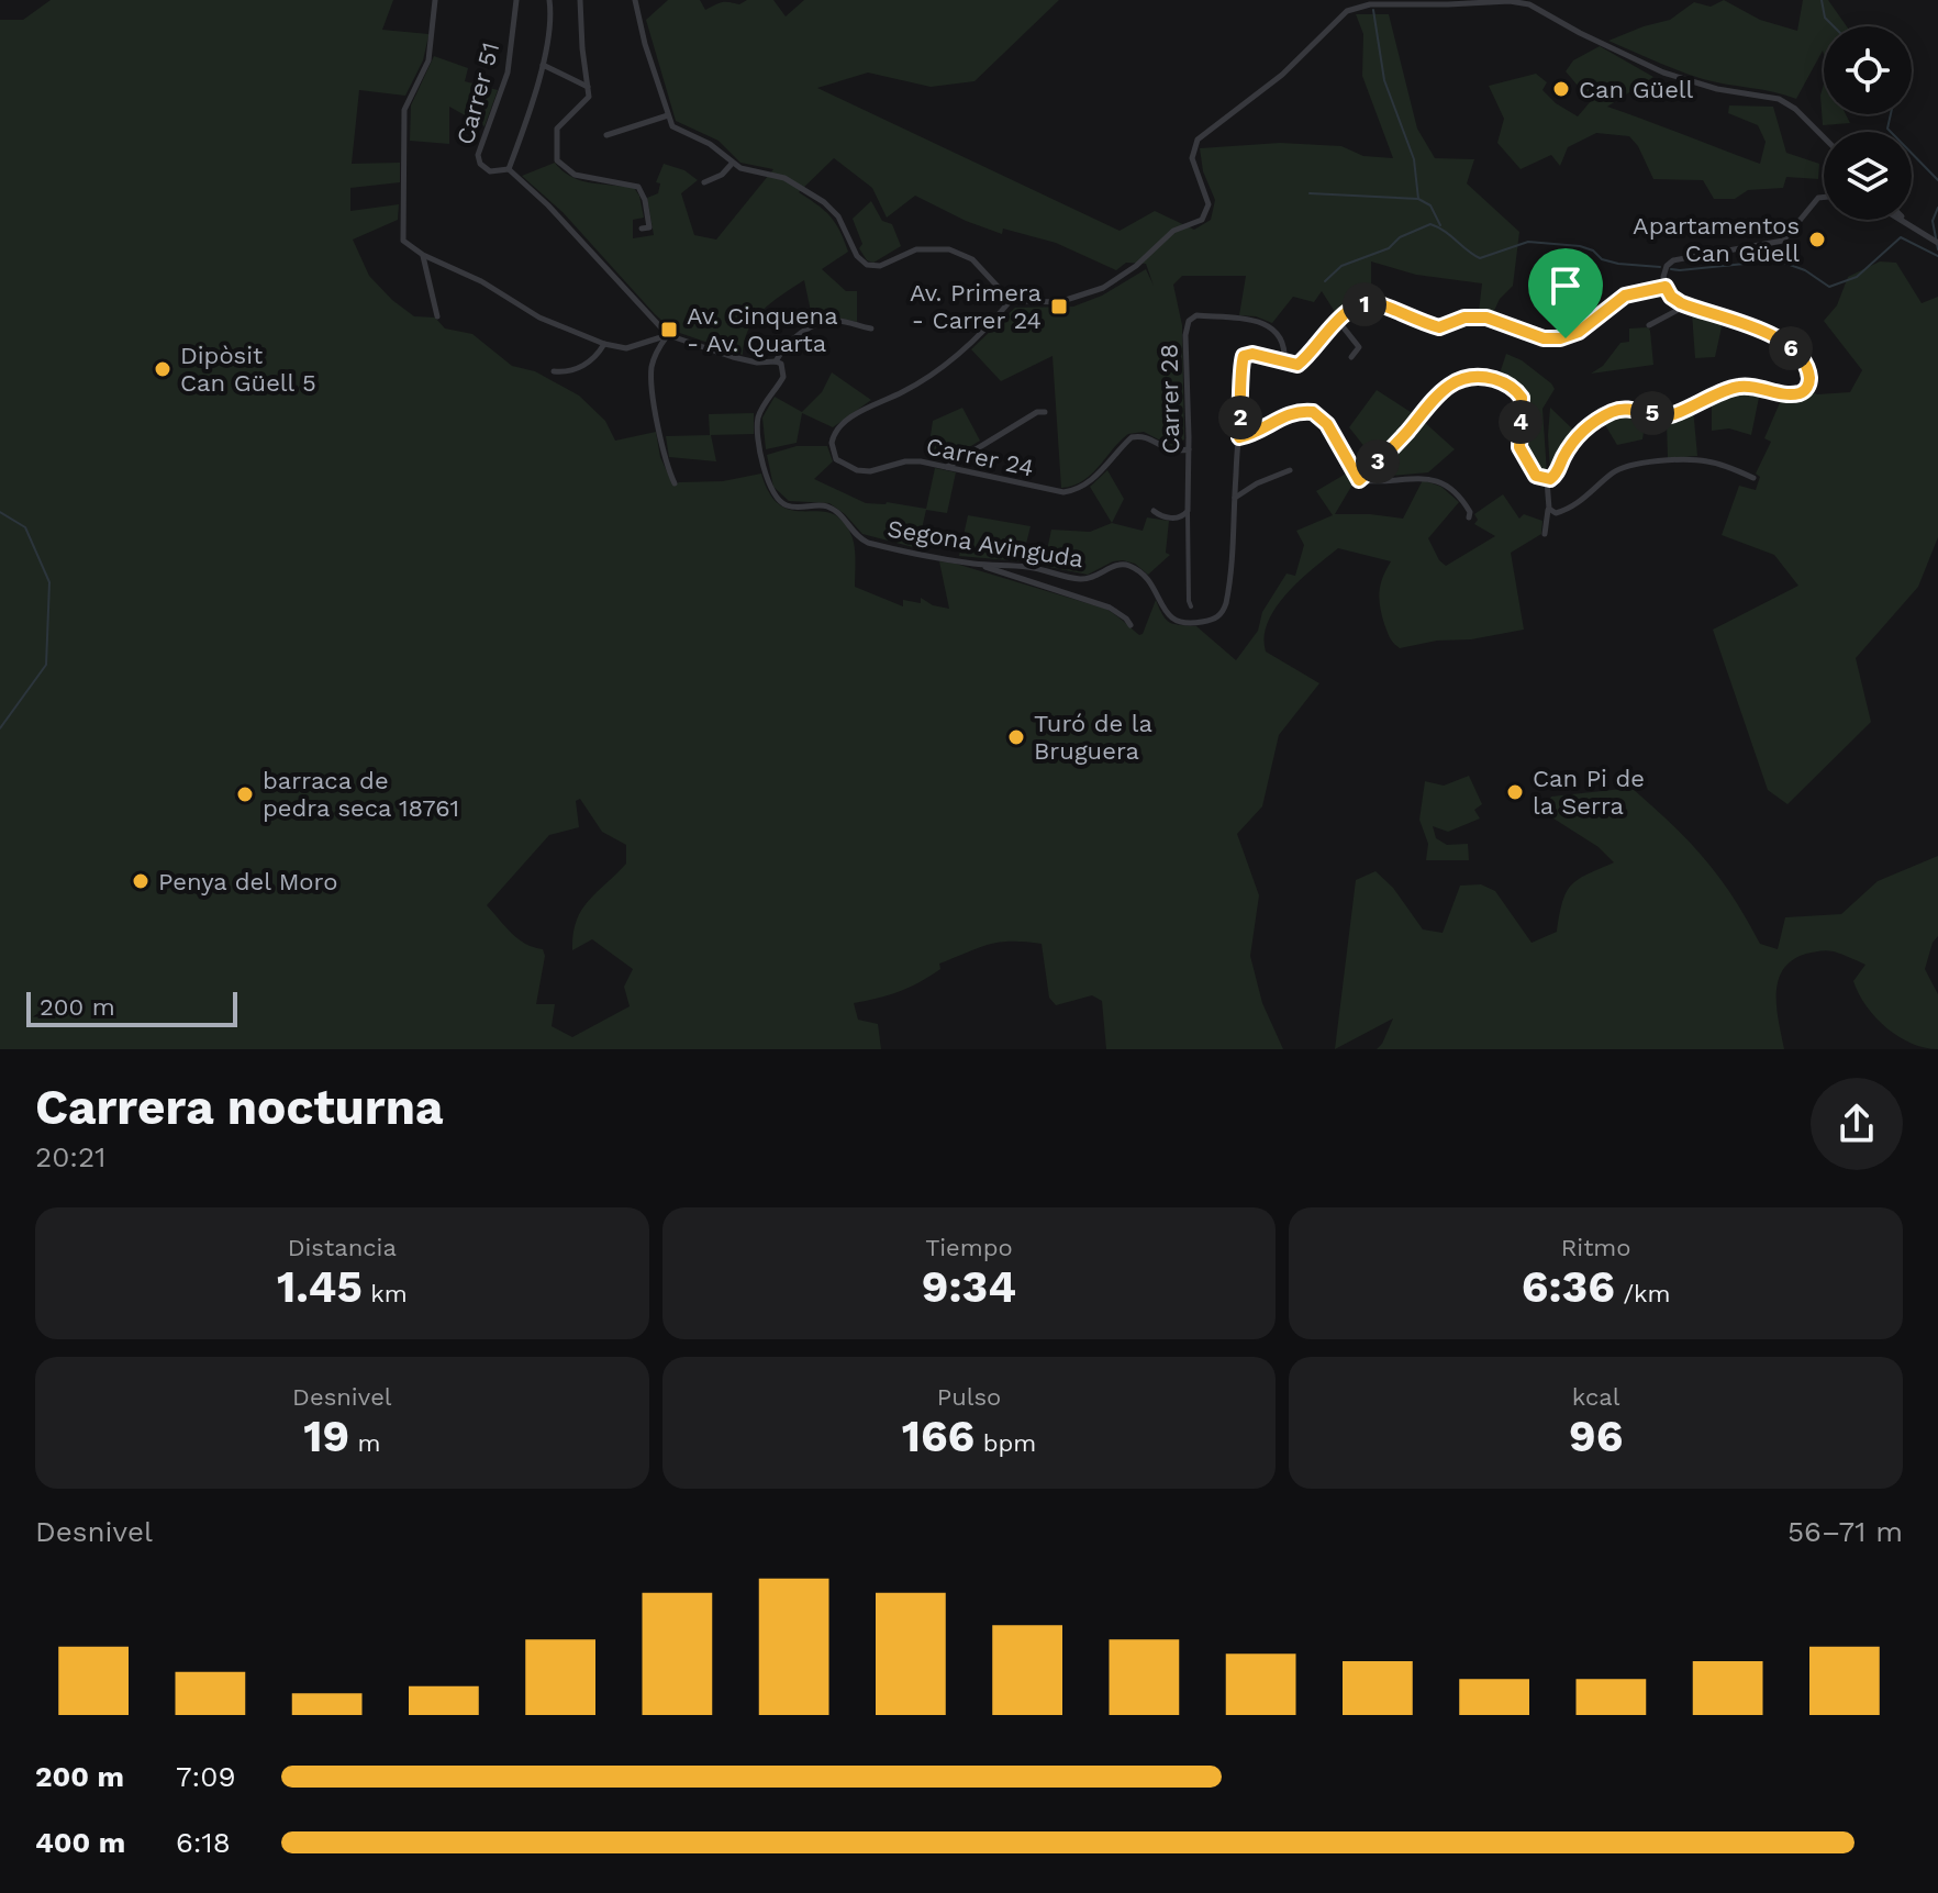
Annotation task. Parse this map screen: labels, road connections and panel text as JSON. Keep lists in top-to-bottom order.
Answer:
{
  "streets": {
    "street": [
      "Carrer 51",
      "Carrer 28",
      "Carrer 24",
      "Segona Avinguda"
    ]
  },
  "crossings": [
    ["Carrer 28", "Carrer 24"],
    ["Carrer 28", "Segona Avinguda"]
  ],
  "places": {
    "other": [
      "Can Güell",
      "Apartamentos Can Güell",
      "Dipòsit Can Güell 5",
      "Turó de la Bruguera",
      "Can Pi de la Serra",
      "barraca de pedra seca 18761",
      "Penya del Moro"
    ],
    "transit": ["Av. Primera - Carrer 24", "Av. Cinquena - Av. Quarta"]
  },
  "scale_bar": "200 m",
  "page": {
    "pins": [
      "1",
      "6",
      "5",
      "2",
      "4",
      "3"
    ],
    "scale": "200 m",
    "heading": ["Carrera nocturna", "20:21"],
    "stats": [
      ["Distancia", "1.45 km"],
      ["Tiempo", "9:34"],
      ["Ritmo", "6:36 /km"],
      ["Desnivel", "19 m"],
      ["Pulso", "166 bpm"],
      ["kcal", "96"]
    ],
    "chart": ["Desnivel", "56–71 m"],
    "list": [
      {
        "name": "200 m",
        "note": "7:09"
      },
      {
        "name": "400 m",
        "note": "6:18"
      }
    ]
  }
}
